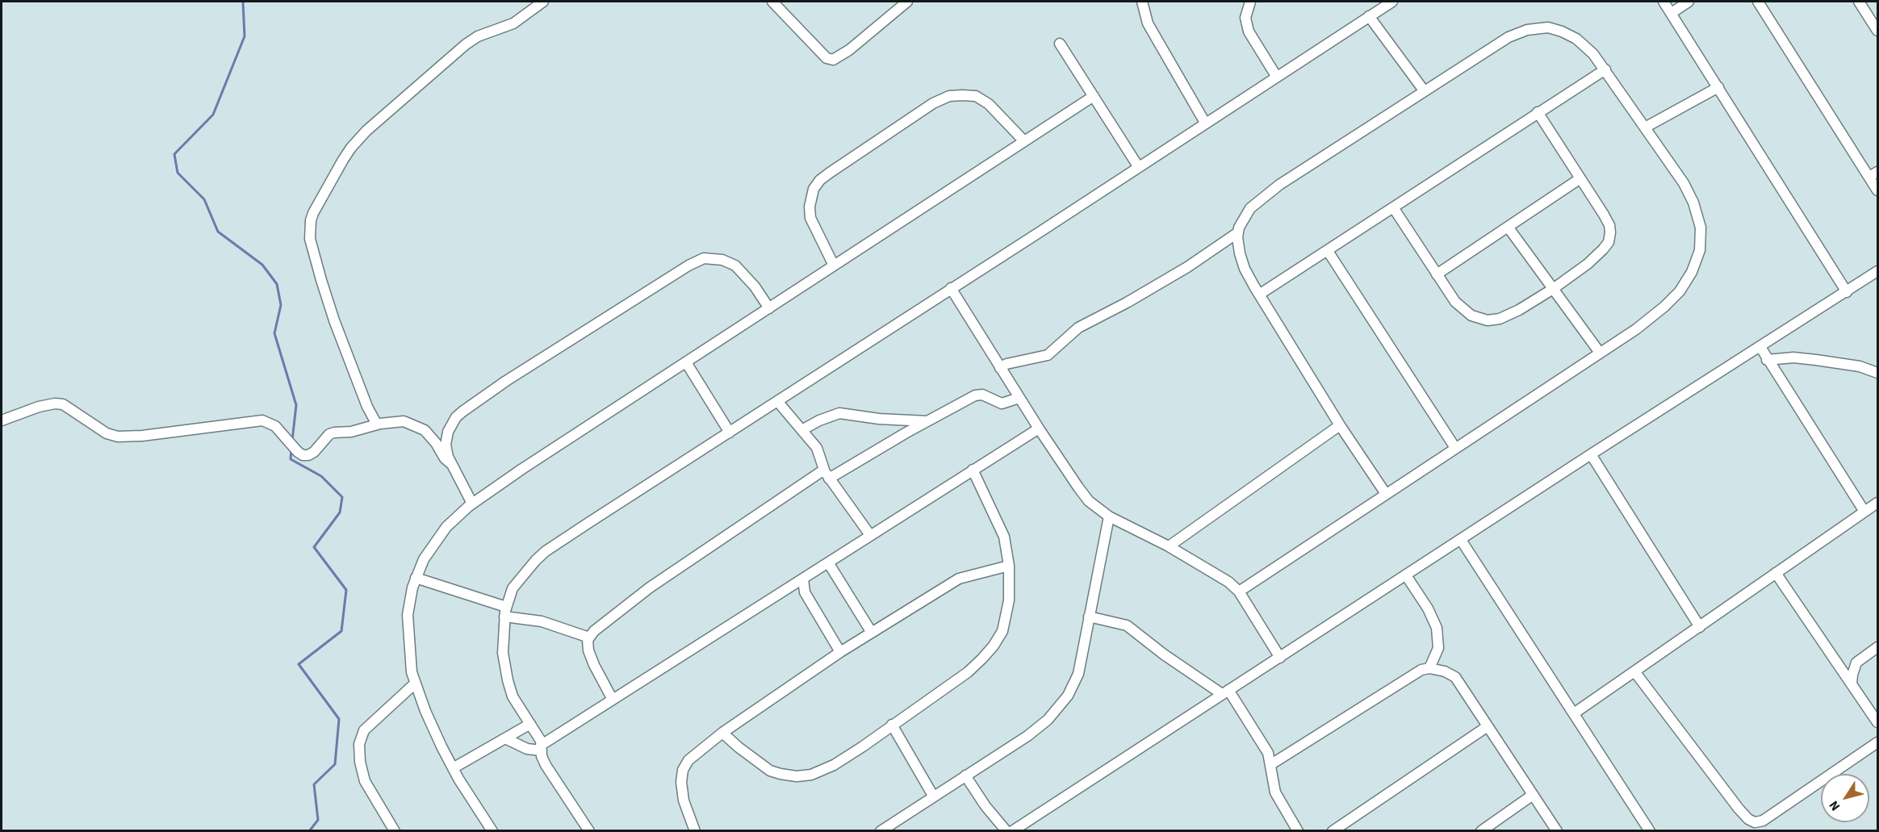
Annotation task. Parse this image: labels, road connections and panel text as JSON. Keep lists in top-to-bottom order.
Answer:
{
  "north": "bottom left"
}
